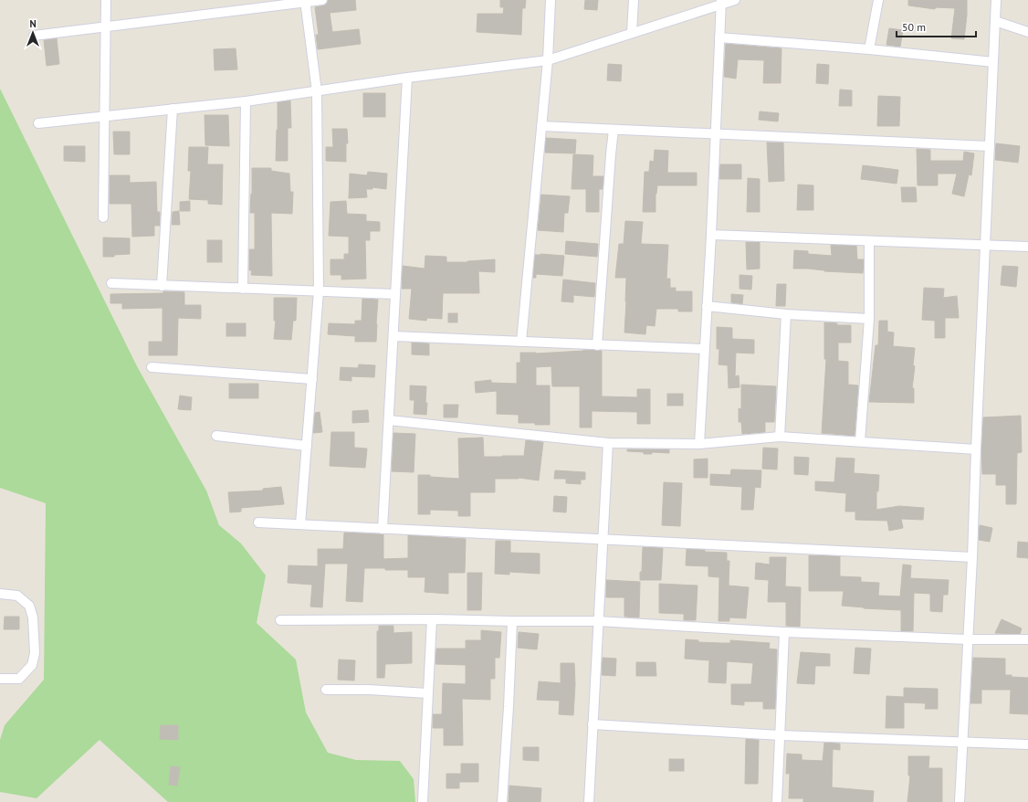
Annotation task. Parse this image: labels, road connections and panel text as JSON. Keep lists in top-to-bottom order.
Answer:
{
  "scale_bar": "50 m",
  "north": "top"
}
